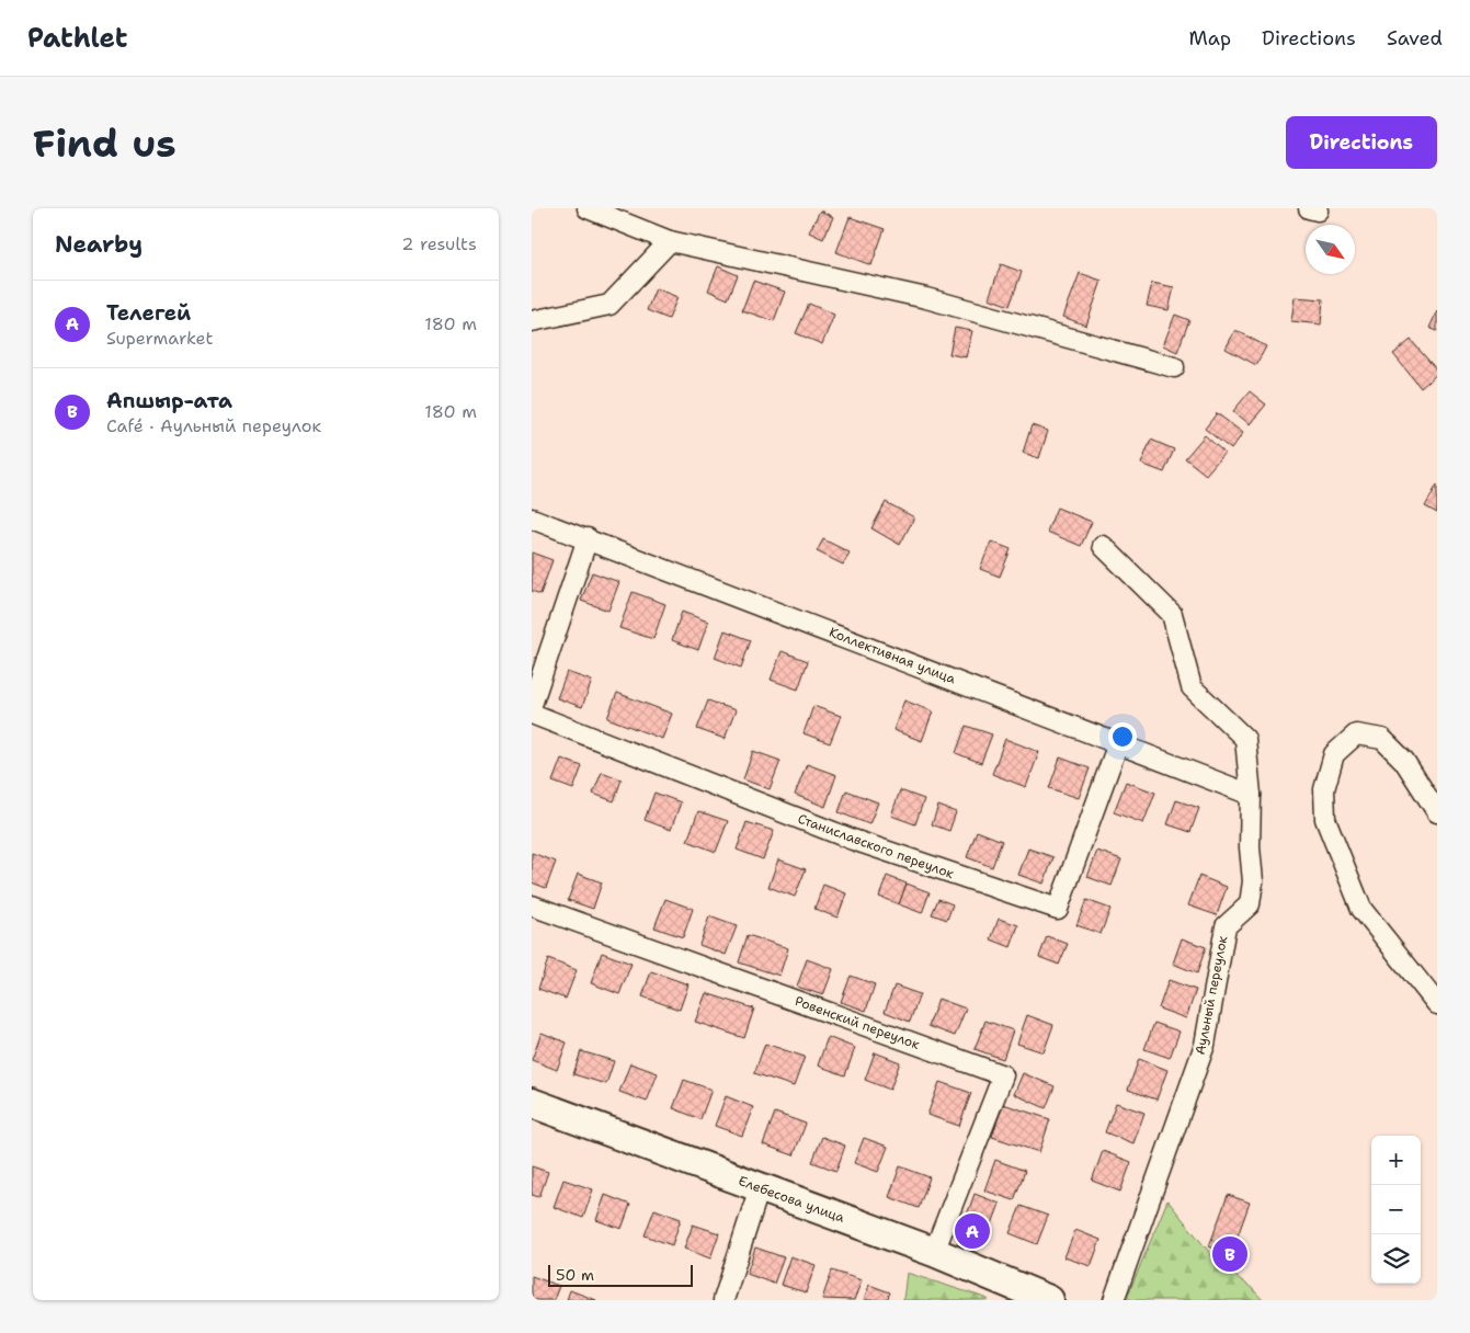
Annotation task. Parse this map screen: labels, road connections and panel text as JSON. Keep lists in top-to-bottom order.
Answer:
{
  "streets": {
    "main road": ["Елебесова улица"],
    "street": [
      "Коллективная улица",
      "Станиславского переулок",
      "Аульный переулок",
      "Ровенский переулок"
    ]
  },
  "crossings": [
    ["Коллективная улица", "Станиславского переулок"],
    ["Коллективная улица", "Аульный переулок"],
    ["Ровенский переулок", "Елебесова улица"]
  ],
  "scale_bar": "50 m",
  "north": "bottom right",
  "page": {
    "header": "Pathlet",
    "nav": ["Map", "Directions", "Saved"],
    "buttons": "Directions",
    "title": "Find us",
    "heading": ["Nearby", "2 results"],
    "list": [
      {
        "mark": "A",
        "name": "Телегей",
        "note": "Supermarket",
        "value": "180 m"
      },
      {
        "mark": "B",
        "name": "Апшыр-ата",
        "note": "Café · Аульный переулок",
        "value": "180 m"
      }
    ],
    "map_buttons": ["+", "−"],
    "pins": ["A", "B"],
    "scale": "50 m"
  }
}
